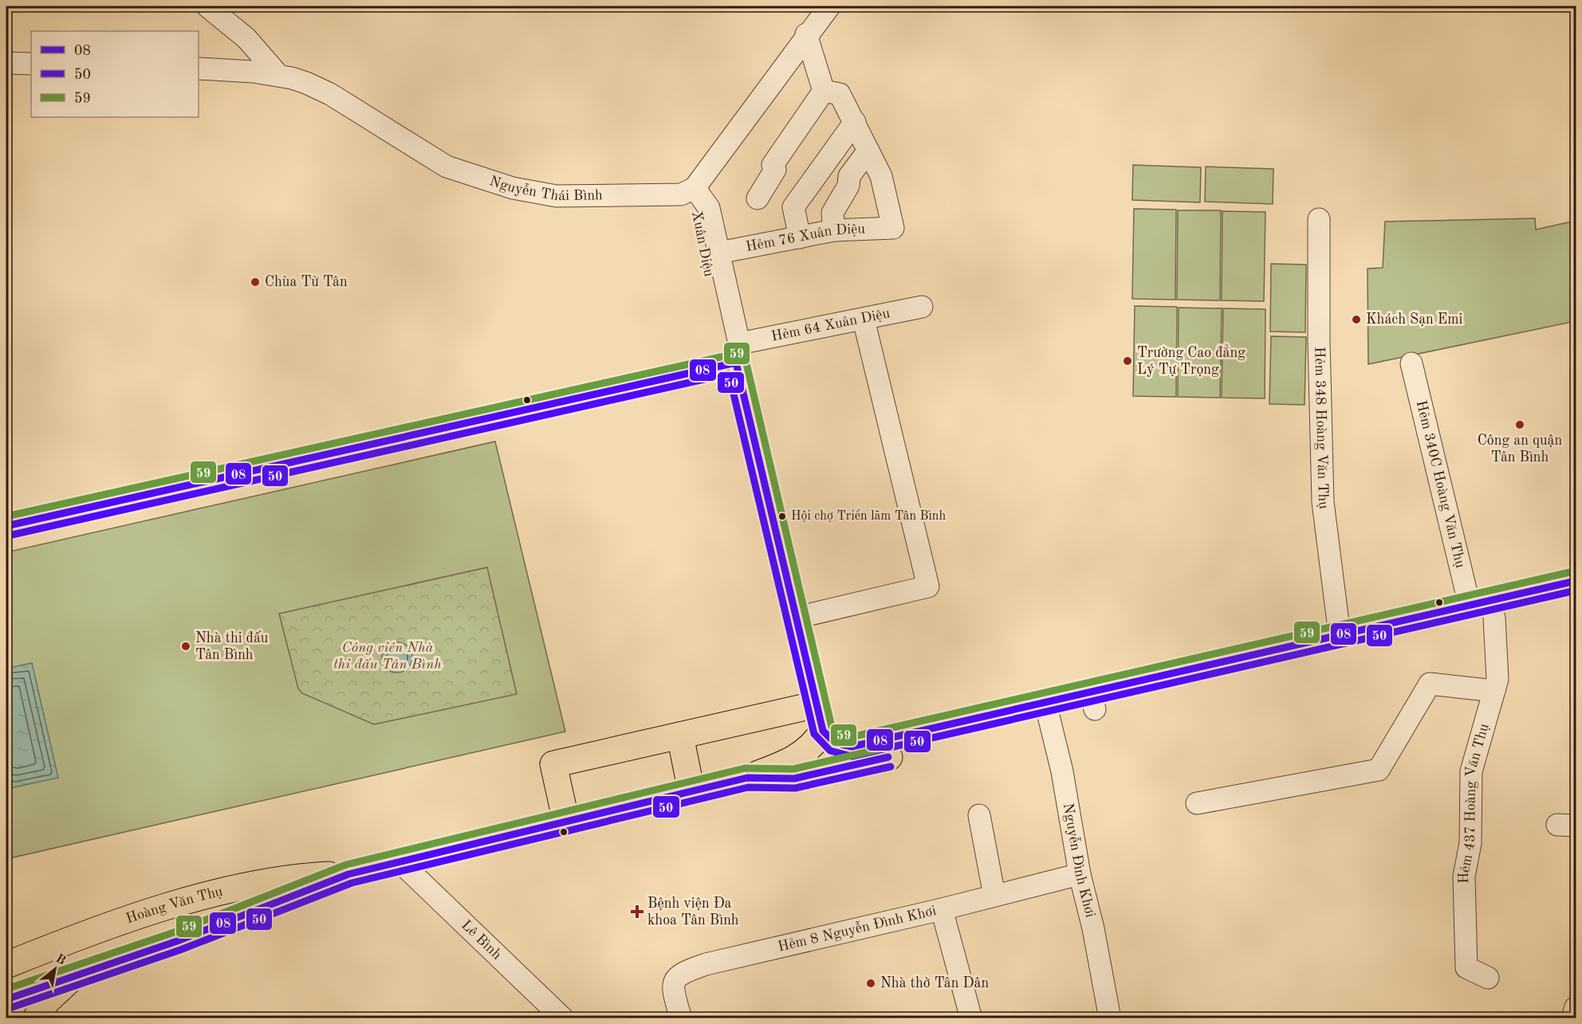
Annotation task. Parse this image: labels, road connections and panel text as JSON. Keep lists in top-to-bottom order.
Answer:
{
  "streets": {
    "main road": ["Xuân Diệu", "Hoàng Văn Thụ"],
    "street": [
      "Nguyễn Thái Bình",
      "Hẻm 76 Xuân Diệu",
      "Hẻm 64 Xuân Diệu",
      "Hẻm 348 Hoàng Văn Thụ",
      "Hẻm 340C Hoàng Văn Thụ",
      "Hẻm 437 Hoàng Văn Thụ",
      "Nguyễn Đình Khơi",
      "Hẻm 8 Nguyễn Đình Khơi",
      "Lê Bình"
    ]
  },
  "crossings": [
    ["Nguyễn Thái Bình", "Xuân Diệu"],
    ["Hẻm 76 Xuân Diệu", "Xuân Diệu"],
    ["Xuân Diệu", "Hẻm 64 Xuân Diệu"],
    ["Xuân Diệu", "Hoàng Văn Thụ"],
    ["Hẻm 348 Hoàng Văn Thụ", "Hoàng Văn Thụ"],
    ["Hẻm 340C Hoàng Văn Thụ", "Hoàng Văn Thụ"],
    ["Hẻm 437 Hoàng Văn Thụ", "Hoàng Văn Thụ"],
    ["Nguyễn Đình Khơi", "Hoàng Văn Thụ"],
    ["Nguyễn Đình Khơi", "Hẻm 8 Nguyễn Đình Khơi"],
    ["Hoàng Văn Thụ", "Lê Bình"]
  ],
  "parks": ["Công viên Nhà thi đấu Tân Bình"],
  "places": {
    "other": [
      "Chùa Từ Tân",
      "Khách Sạn Emi",
      "Trường Cao đẳng Lý Tự Trọng",
      "Công an quận Tân Bình",
      "Hội chợ Triển lãm Tân Bình",
      "Nhà thi đấu Tân Bình",
      "Nhà thờ Tân Dân"
    ],
    "health": ["Bệnh viện Đa khoa Tân Bình"]
  },
  "lines": ["transit line 59", "transit line 08", "transit line 50"],
  "legend": ["08", "50", "59"],
  "north": "top right"
}
